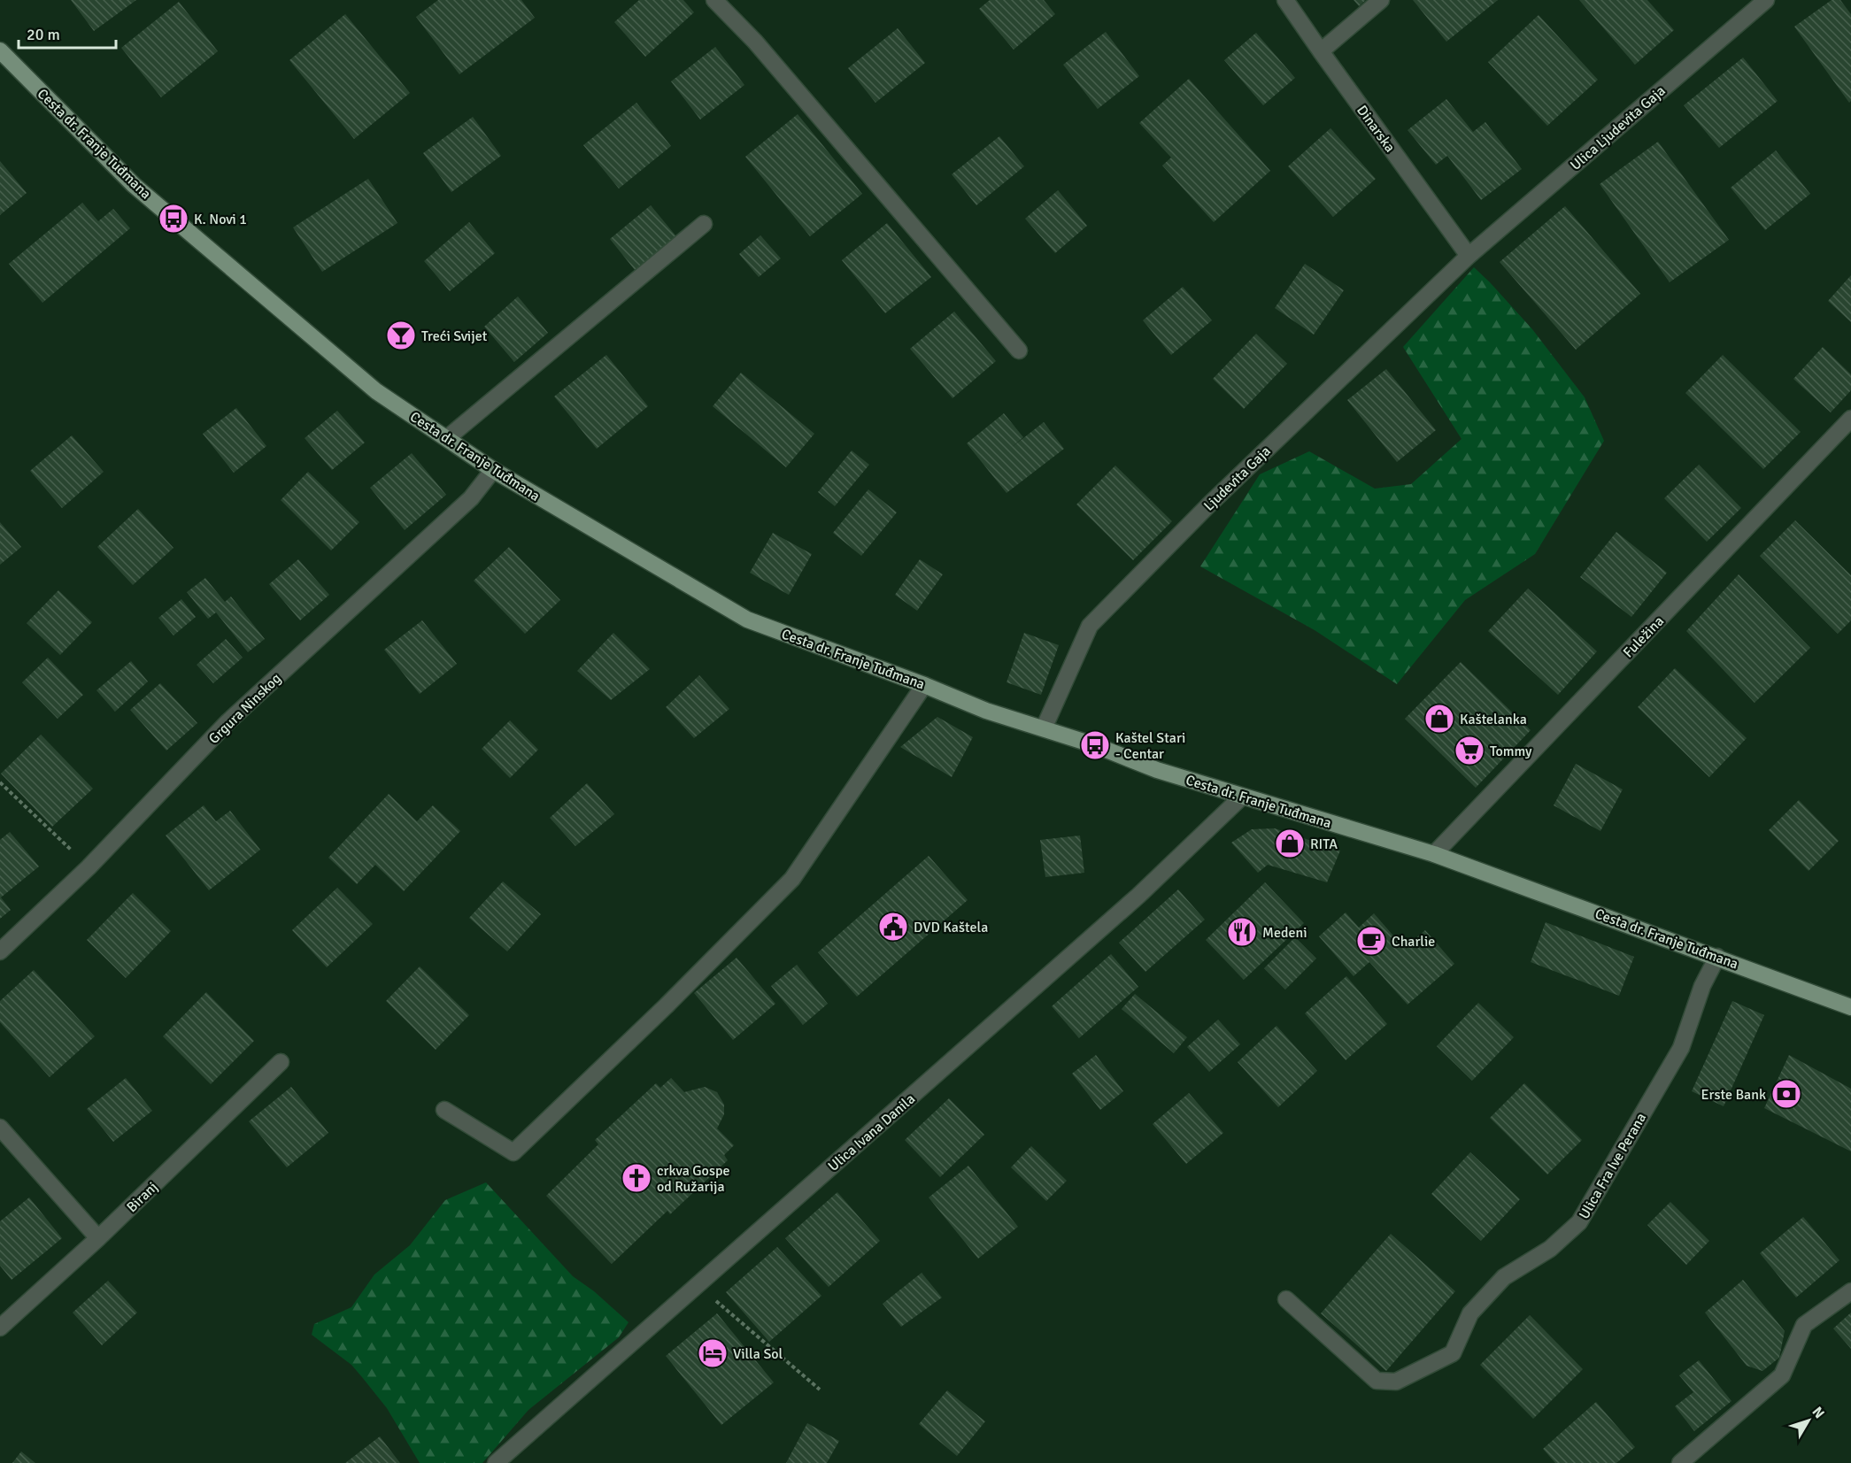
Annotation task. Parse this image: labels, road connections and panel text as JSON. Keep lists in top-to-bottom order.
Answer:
{
  "streets": {
    "main road": ["Cesta dr. Franje Tuđmana"],
    "street": [
      "Ulica Ljudevita Gaja",
      "Dinarska",
      "Ljudevita Gaja",
      "Fuležina",
      "Grgura Ninskog",
      "Ulica Ivana Danila",
      "Ulica Fra Ive Perana",
      "Biranj"
    ]
  },
  "crossings": [
    ["Ulica Ljudevita Gaja", "Dinarska"],
    ["Ulica Ljudevita Gaja", "Ljudevita Gaja"],
    ["Dinarska", "Ljudevita Gaja"],
    ["Cesta dr. Franje Tuđmana", "Ljudevita Gaja"],
    ["Cesta dr. Franje Tuđmana", "Fuležina"],
    ["Cesta dr. Franje Tuđmana", "Grgura Ninskog"],
    ["Cesta dr. Franje Tuđmana", "Ulica Ivana Danila"],
    ["Cesta dr. Franje Tuđmana", "Ulica Fra Ive Perana"]
  ],
  "places": {
    "bus stop": ["K. Novi 1", "Kaštel Stari - Centar"],
    "bar": ["Treći Svijet"],
    "shop": ["Kaštelanka", "RITA"],
    "supermarket": ["Tommy"],
    "public building": ["DVD Kaštela"],
    "restaurant": ["Medeni"],
    "cafe": ["Charlie"],
    "bank": ["Erste Bank"],
    "church": ["crkva Gospe od Ružarija"],
    "hotel": ["Villa Sol"]
  },
  "scale_bar": "20 m",
  "north": "top right"
}
